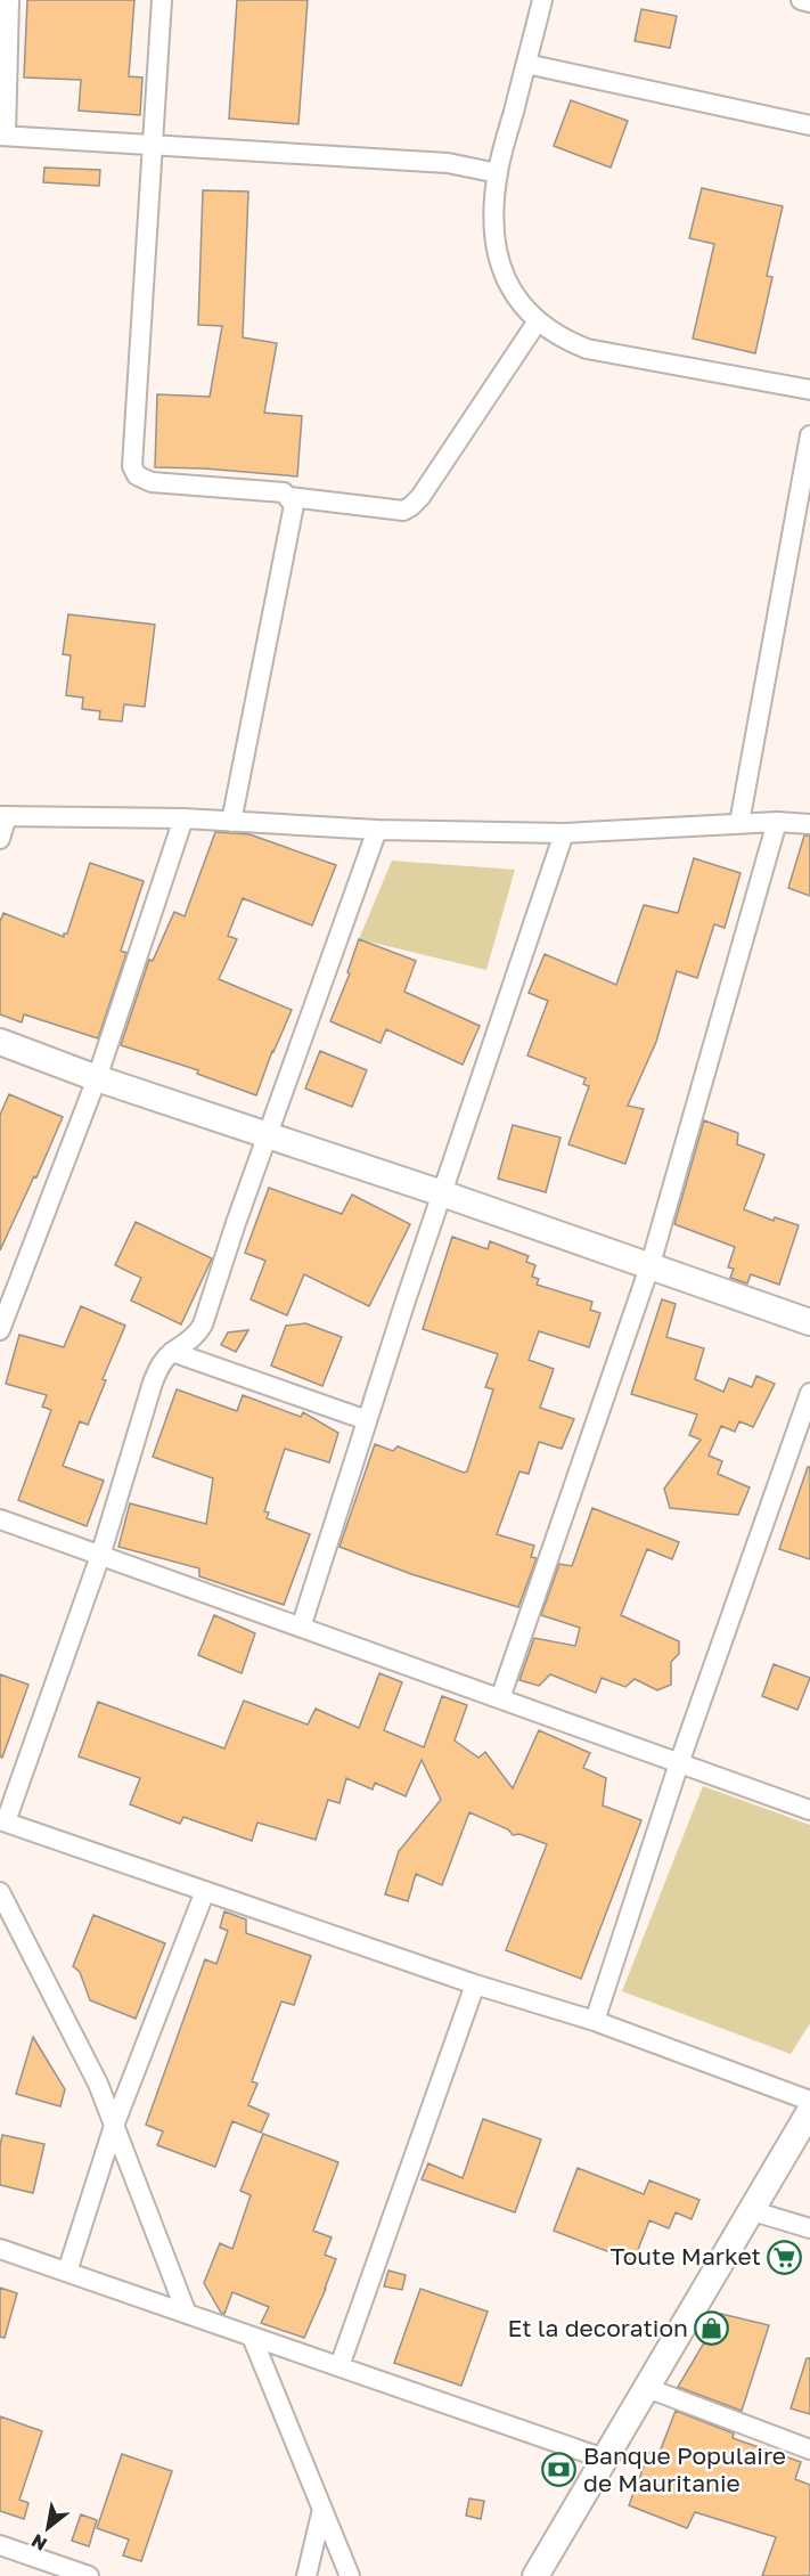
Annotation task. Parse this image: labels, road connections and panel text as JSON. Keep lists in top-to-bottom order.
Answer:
{
  "places": {
    "supermarket": ["Toute Market"],
    "shop": ["Et la decoration"],
    "bank": ["Banque Populaire de Mauritanie"]
  },
  "north": "bottom left"
}
